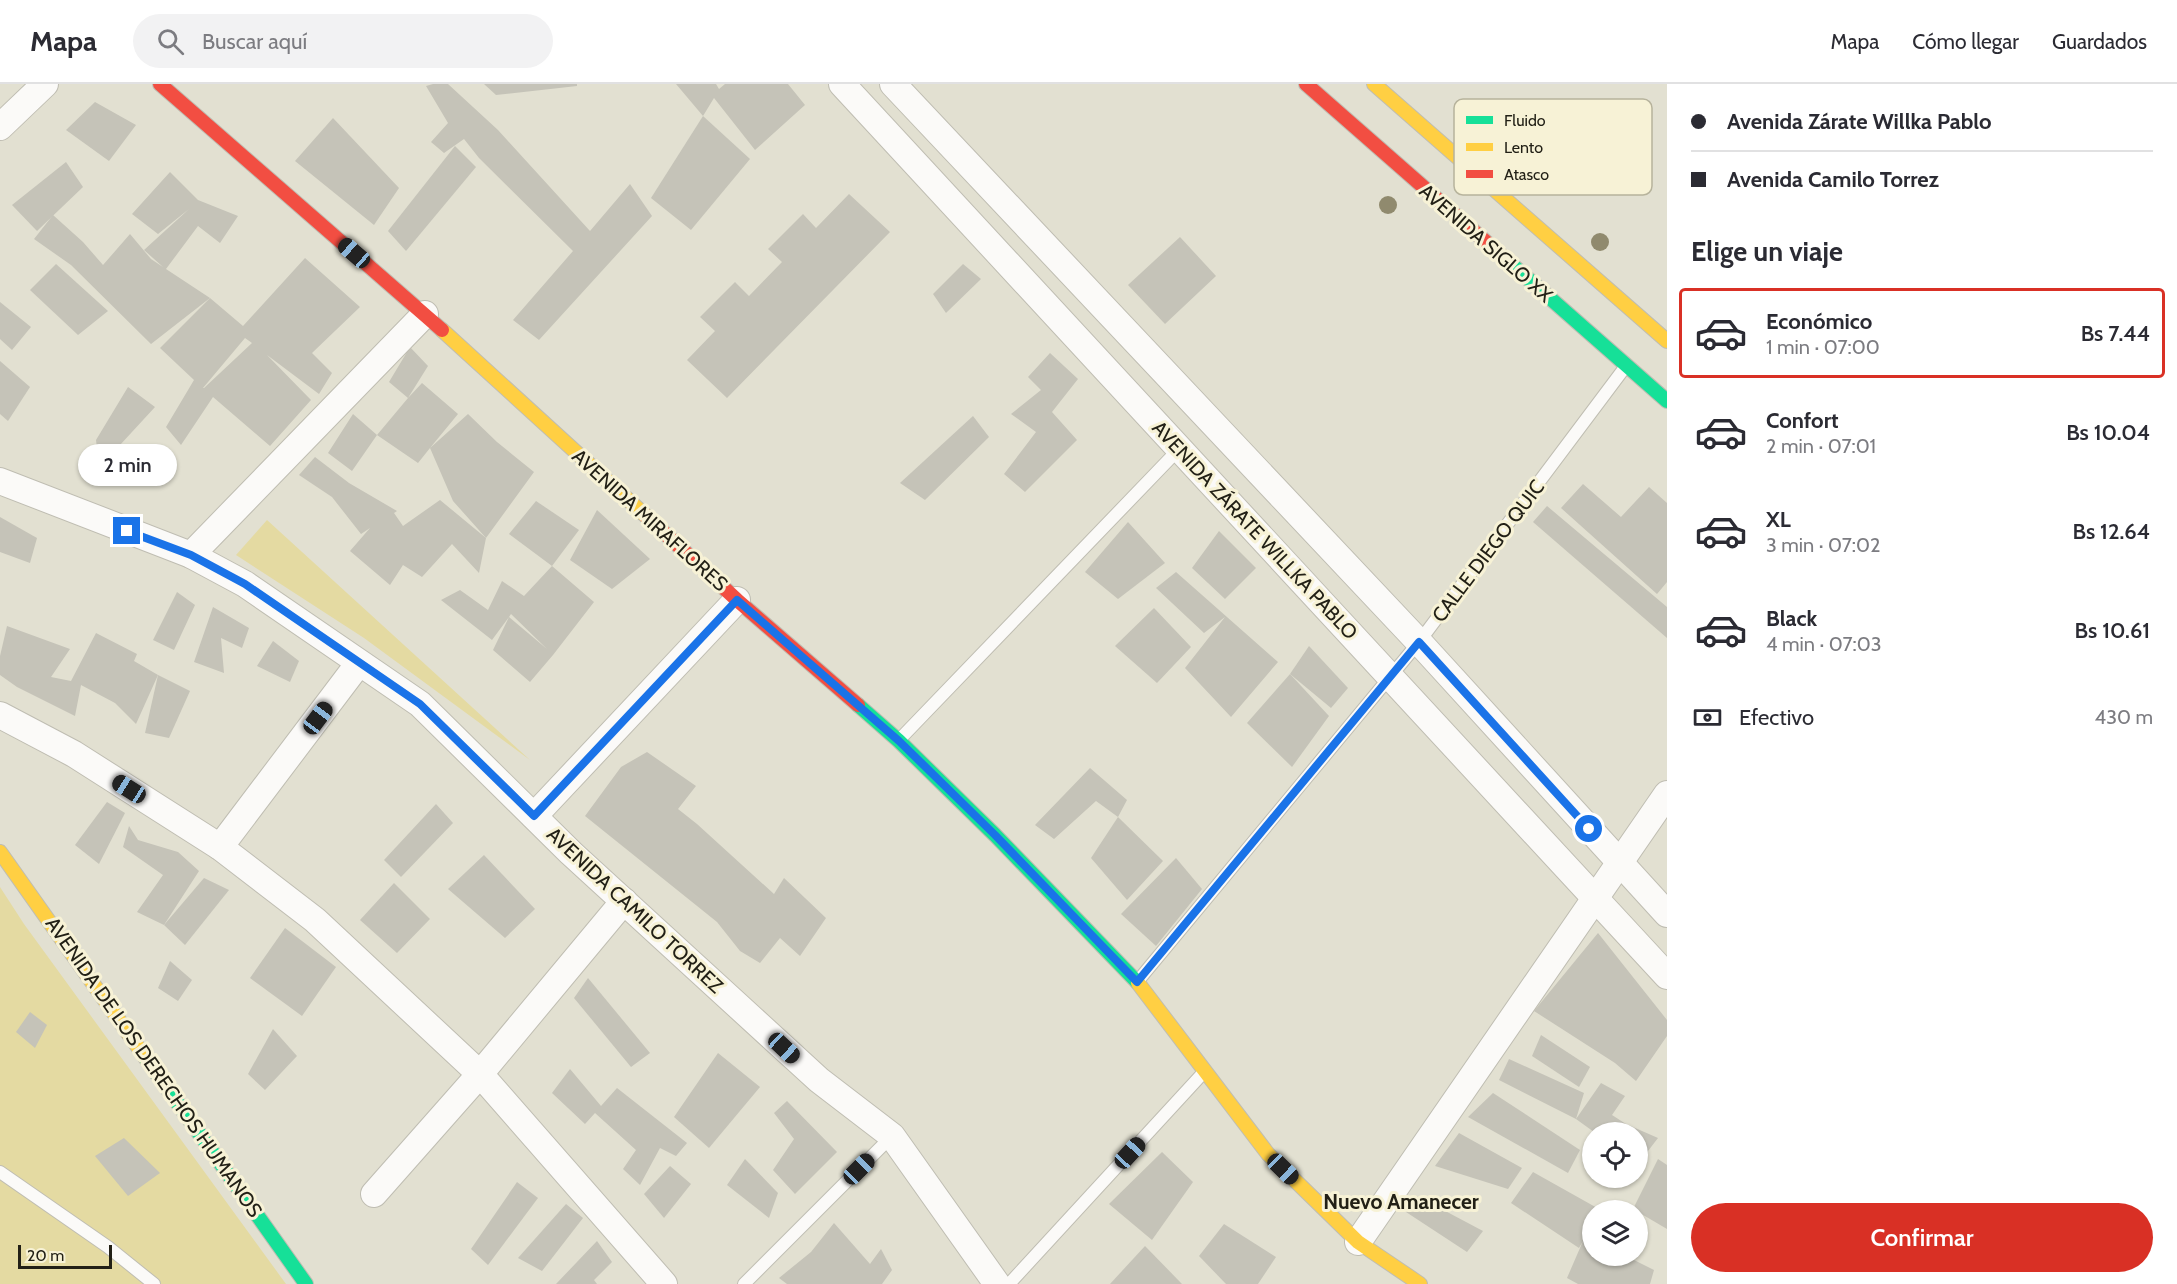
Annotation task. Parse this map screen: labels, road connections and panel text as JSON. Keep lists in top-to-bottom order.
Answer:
{
  "streets": {
    "main road": ["AVENIDA SIGLO XX", "AVENIDA MIRAFLORES", "AVENIDA DE LOS DERECHOS HUMANOS"],
    "street": ["AVENIDA ZÁRATE WILLKA PABLO", "AVENIDA CAMILO TORREZ"],
    "lane": ["CALLE DIEGO QUIC"]
  },
  "crossings": [
    ["AVENIDA SIGLO XX", "CALLE DIEGO QUIC"],
    ["AVENIDA MIRAFLORES", "CALLE DIEGO QUIC"],
    ["AVENIDA ZÁRATE WILLKA PABLO", "CALLE DIEGO QUIC"]
  ],
  "districts": ["Nuevo Amanecer"],
  "legend": ["Fluido", "Lento", "Atasco"],
  "scale_bar": "20 m",
  "page": {
    "header": "Mapa",
    "search": "Buscar aquí",
    "nav": ["Mapa", "Cómo llegar", "Guardados"],
    "banner": ["Avenida Zárate Willka Pablo", "Avenida Camilo Torrez"],
    "heading": "Elige un viaje",
    "list": [
      {
        "name": "Económico",
        "note": "1 min · 07:00",
        "value": "Bs 7.44"
      },
      {
        "name": "Confort",
        "note": "2 min · 07:01",
        "value": "Bs 10.04"
      },
      {
        "name": "XL",
        "note": "3 min · 07:02",
        "value": "Bs 12.64"
      },
      {
        "name": "Black",
        "note": "4 min · 07:03",
        "value": "Bs 10.61"
      }
    ],
    "bubble": "2 min",
    "pay": ["Efectivo", "430 m"],
    "buttons": "Confirmar",
    "scale": "20 m"
  }
}
